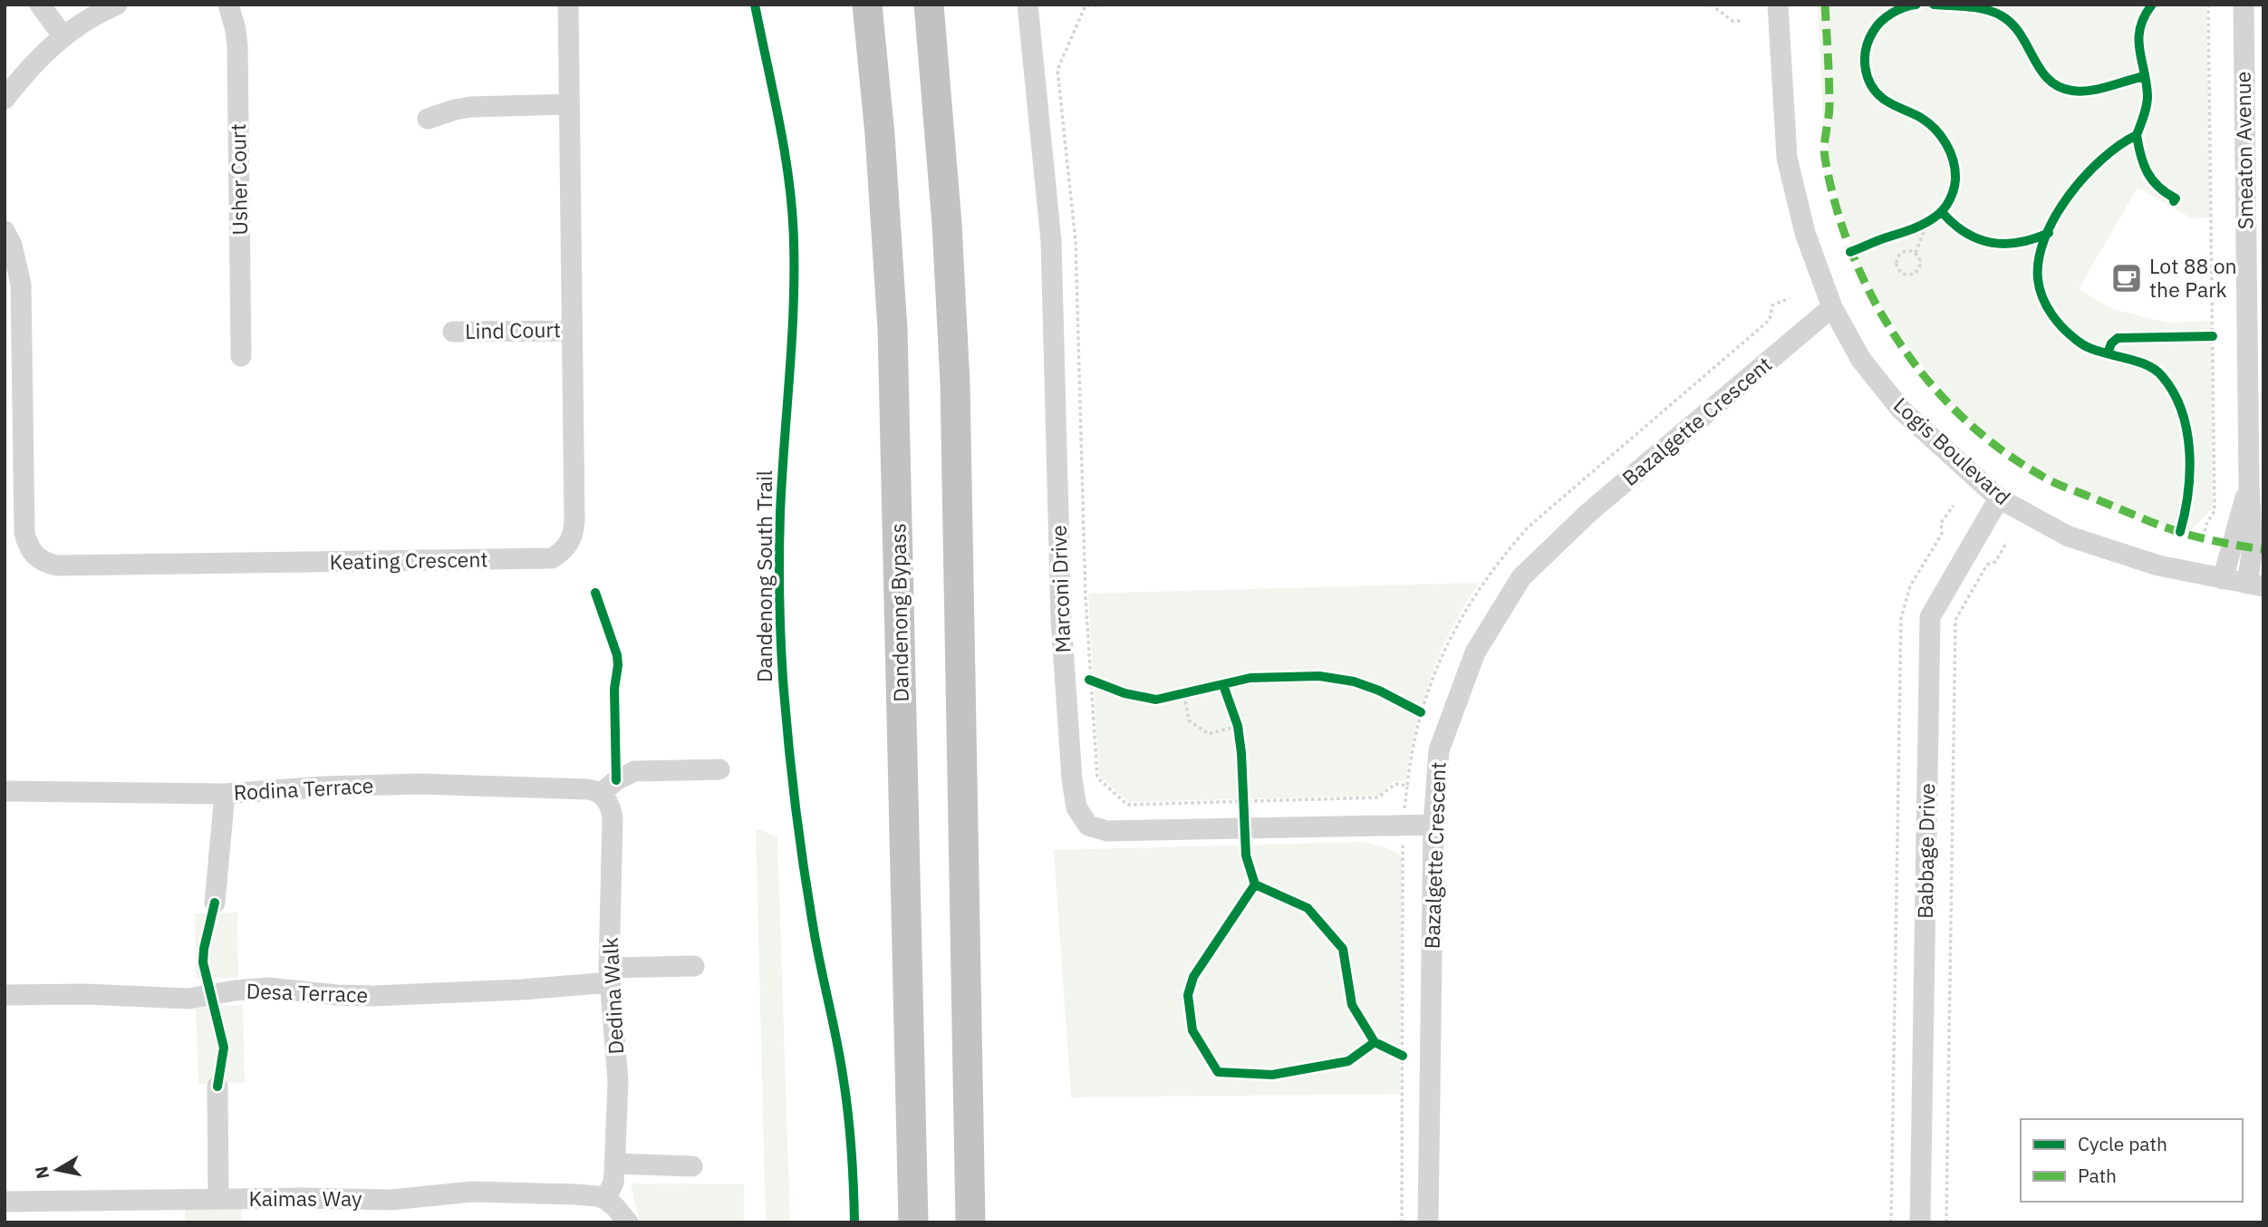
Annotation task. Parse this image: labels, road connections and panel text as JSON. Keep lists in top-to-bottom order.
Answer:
{
  "streets": {
    "highway": ["Dandenong Bypass"],
    "street": [
      "Smeaton Avenue",
      "Usher Court",
      "Lind Court",
      "Bazalgette Crescent",
      "Logis Boulevard",
      "Keating Crescent",
      "Marconi Drive",
      "Rodina Terrace",
      "Babbage Drive",
      "Desa Terrace",
      "Dedina Walk",
      "Kaimas Way"
    ],
    "cycle path": ["Dandenong South Trail"]
  },
  "crossings": [
    ["Smeaton Avenue", "Logis Boulevard"],
    ["Lind Court", "Keating Crescent"],
    ["Bazalgette Crescent", "Logis Boulevard"],
    ["Bazalgette Crescent", "Marconi Drive"],
    ["Logis Boulevard", "Babbage Drive"],
    ["Rodina Terrace", "Dedina Walk"],
    ["Desa Terrace", "Dedina Walk"],
    ["Dedina Walk", "Kaimas Way"]
  ],
  "places": {
    "cafe": ["Lot 88 on the Park"]
  },
  "legend": ["Cycle path", "Path"],
  "north": "left"
}
